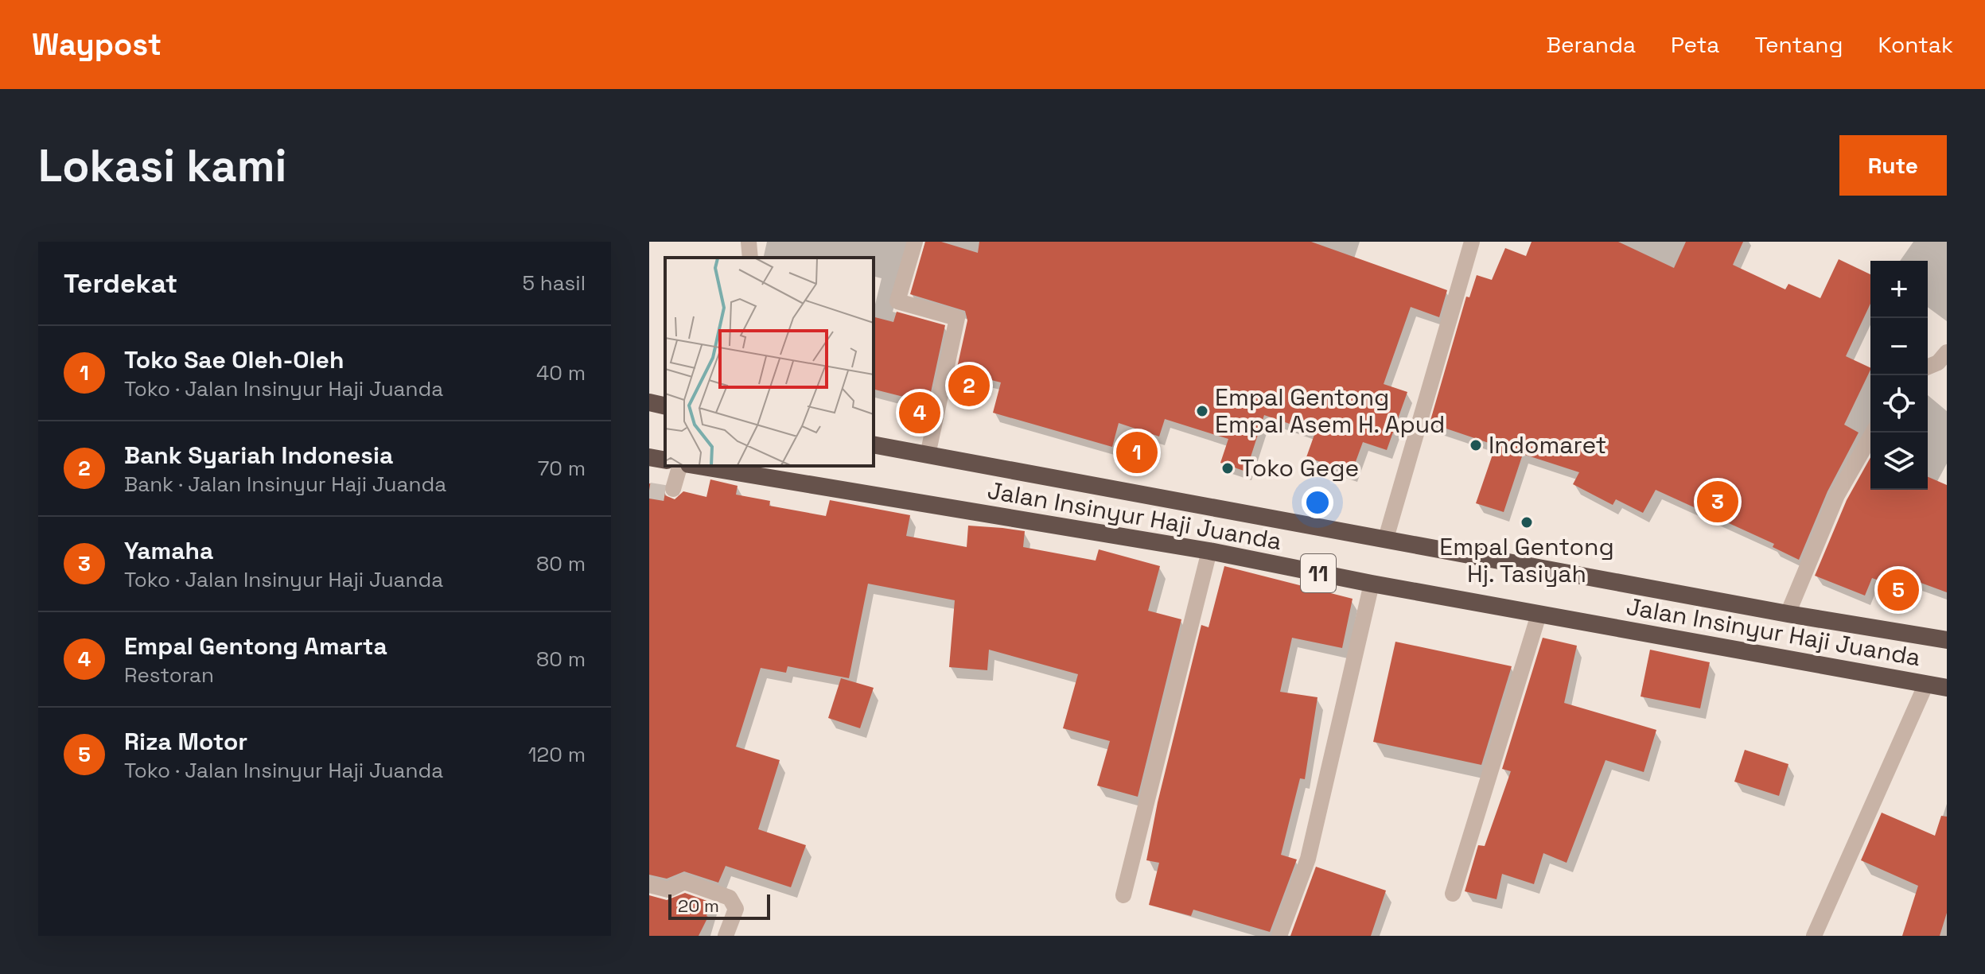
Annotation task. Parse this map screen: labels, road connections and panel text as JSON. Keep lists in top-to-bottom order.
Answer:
{
  "streets": {
    "highway": ["Jalan Insinyur Haji Juanda", "11"]
  },
  "places": [
    "Empal Gentong Empal Asem H. Apud",
    "Indomaret",
    "Toko Gege",
    "Empal Gentong Hj. Tasiyah"
  ],
  "scale_bar": "20 m",
  "page": {
    "header": "Waypost",
    "nav": [
      "Beranda",
      "Peta",
      "Tentang",
      "Kontak"
    ],
    "buttons": "Rute",
    "title": "Lokasi kami",
    "heading": ["Terdekat", "5 hasil"],
    "map_buttons": ["+", "−"],
    "list": [
      {
        "mark": "1",
        "name": "Toko Sae Oleh-Oleh",
        "note": "Toko · Jalan Insinyur Haji Juanda",
        "value": "40 m"
      },
      {
        "mark": "2",
        "name": "Bank Syariah Indonesia",
        "note": "Bank · Jalan Insinyur Haji Juanda",
        "value": "70 m"
      },
      {
        "mark": "3",
        "name": "Yamaha",
        "note": "Toko · Jalan Insinyur Haji Juanda",
        "value": "80 m"
      },
      {
        "mark": "4",
        "name": "Empal Gentong Amarta",
        "note": "Restoran",
        "value": "80 m"
      },
      {
        "mark": "5",
        "name": "Riza Motor",
        "note": "Toko · Jalan Insinyur Haji Juanda",
        "value": "120 m"
      }
    ],
    "pins": [
      "2",
      "4",
      "1",
      "3",
      "5"
    ],
    "scale": "20 m"
  }
}
